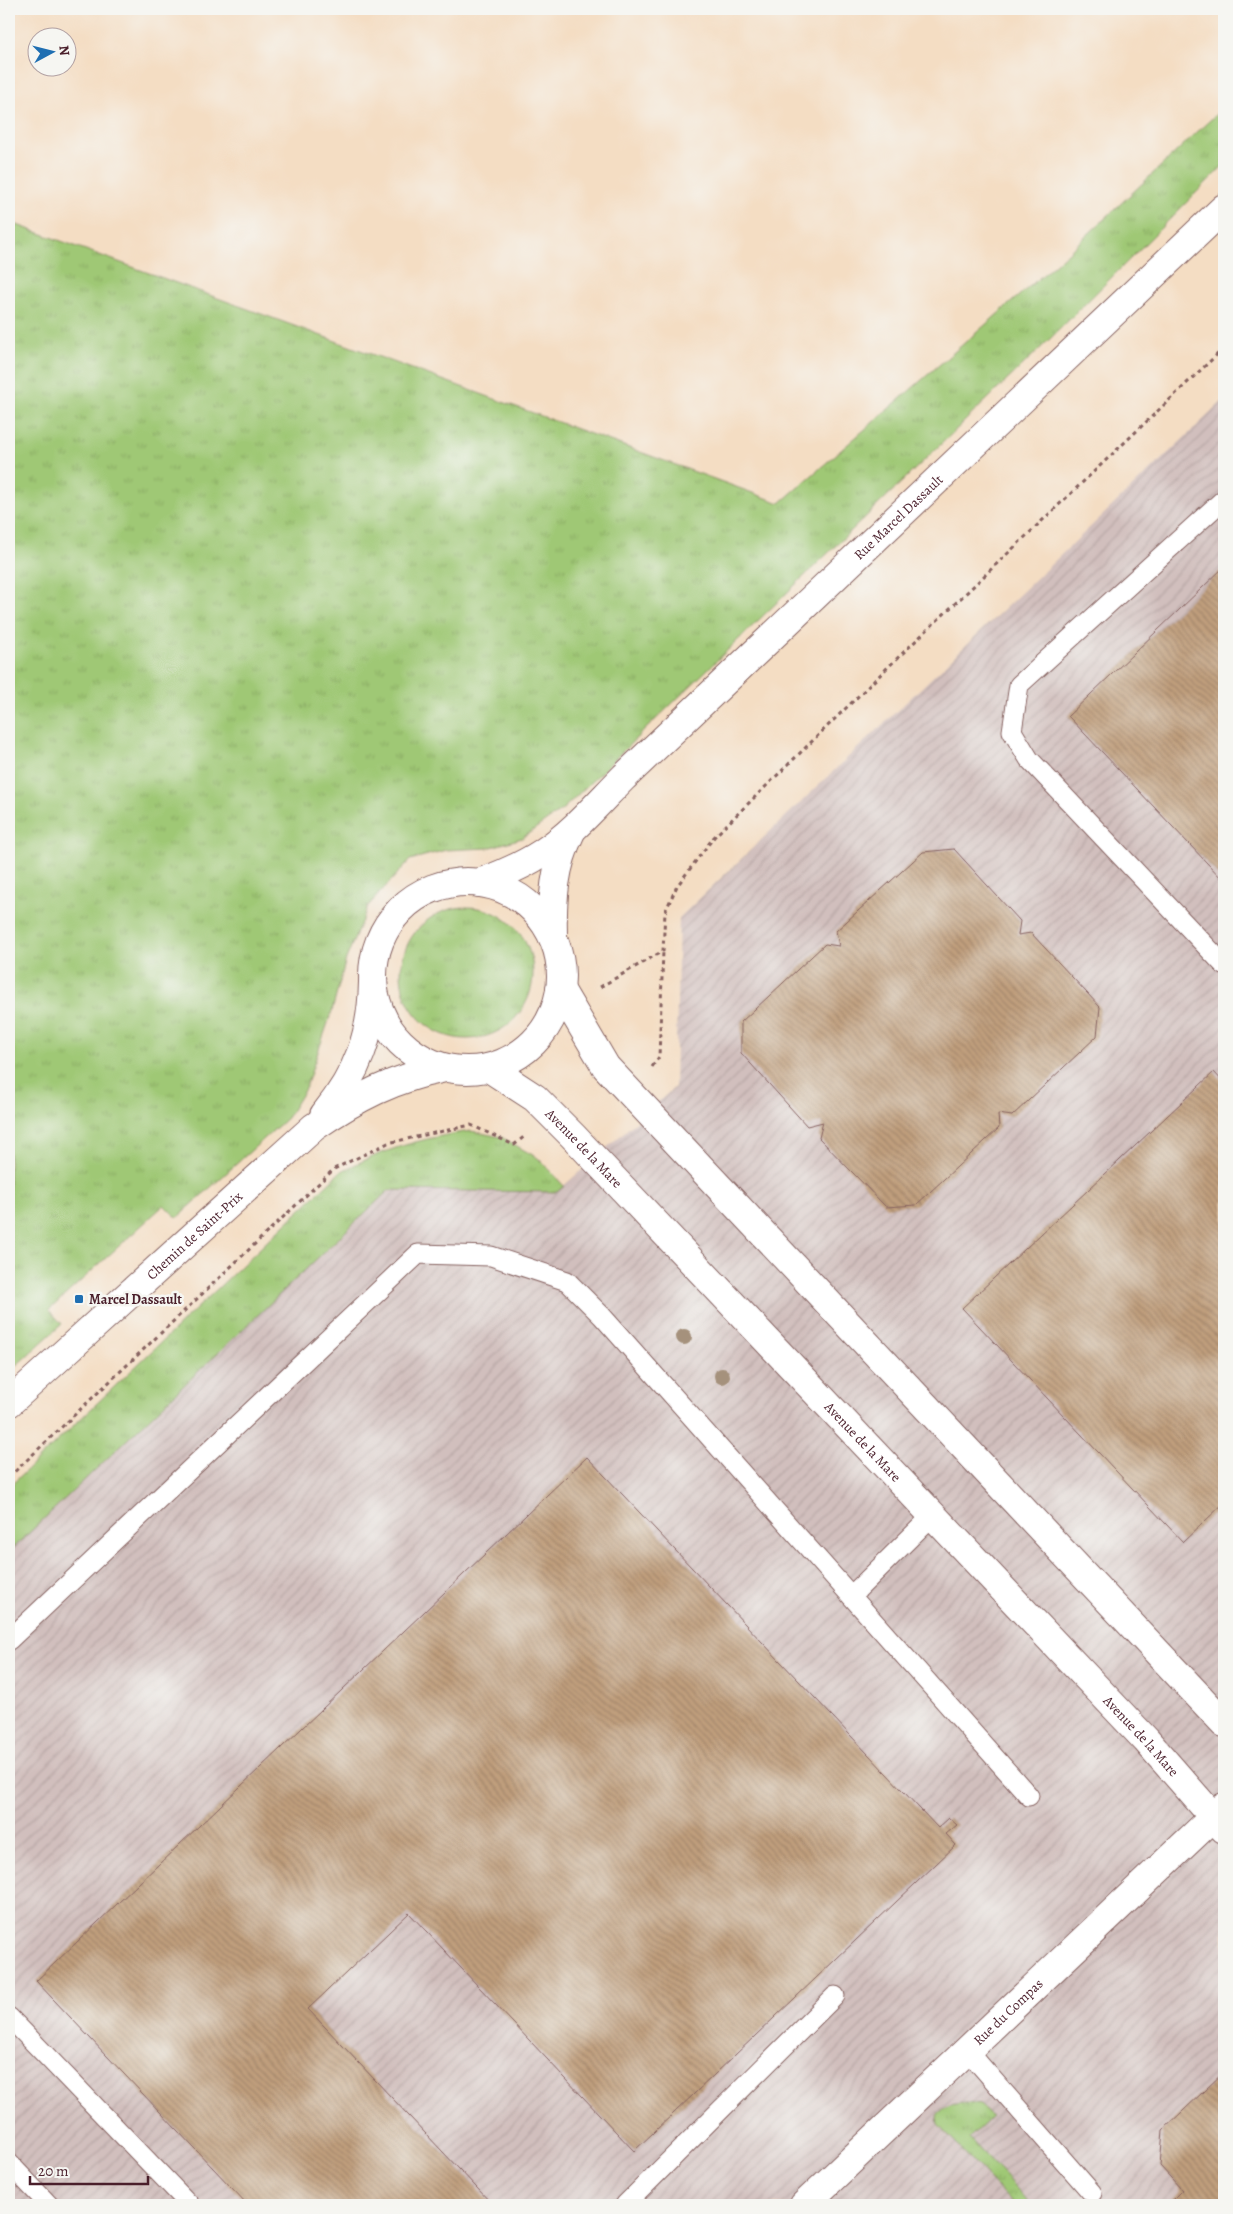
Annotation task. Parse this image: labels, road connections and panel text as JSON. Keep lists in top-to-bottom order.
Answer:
{
  "streets": {
    "street": [
      "Rue Marcel Dassault",
      "Avenue de la Mare",
      "Chemin de Saint-Prix",
      "Rue du Compas"
    ]
  },
  "crossings": [
    ["Avenue de la Mare", "Rue du Compas"]
  ],
  "places": {
    "transit": ["Marcel Dassault"]
  },
  "scale_bar": "20 m",
  "north": "right"
}
